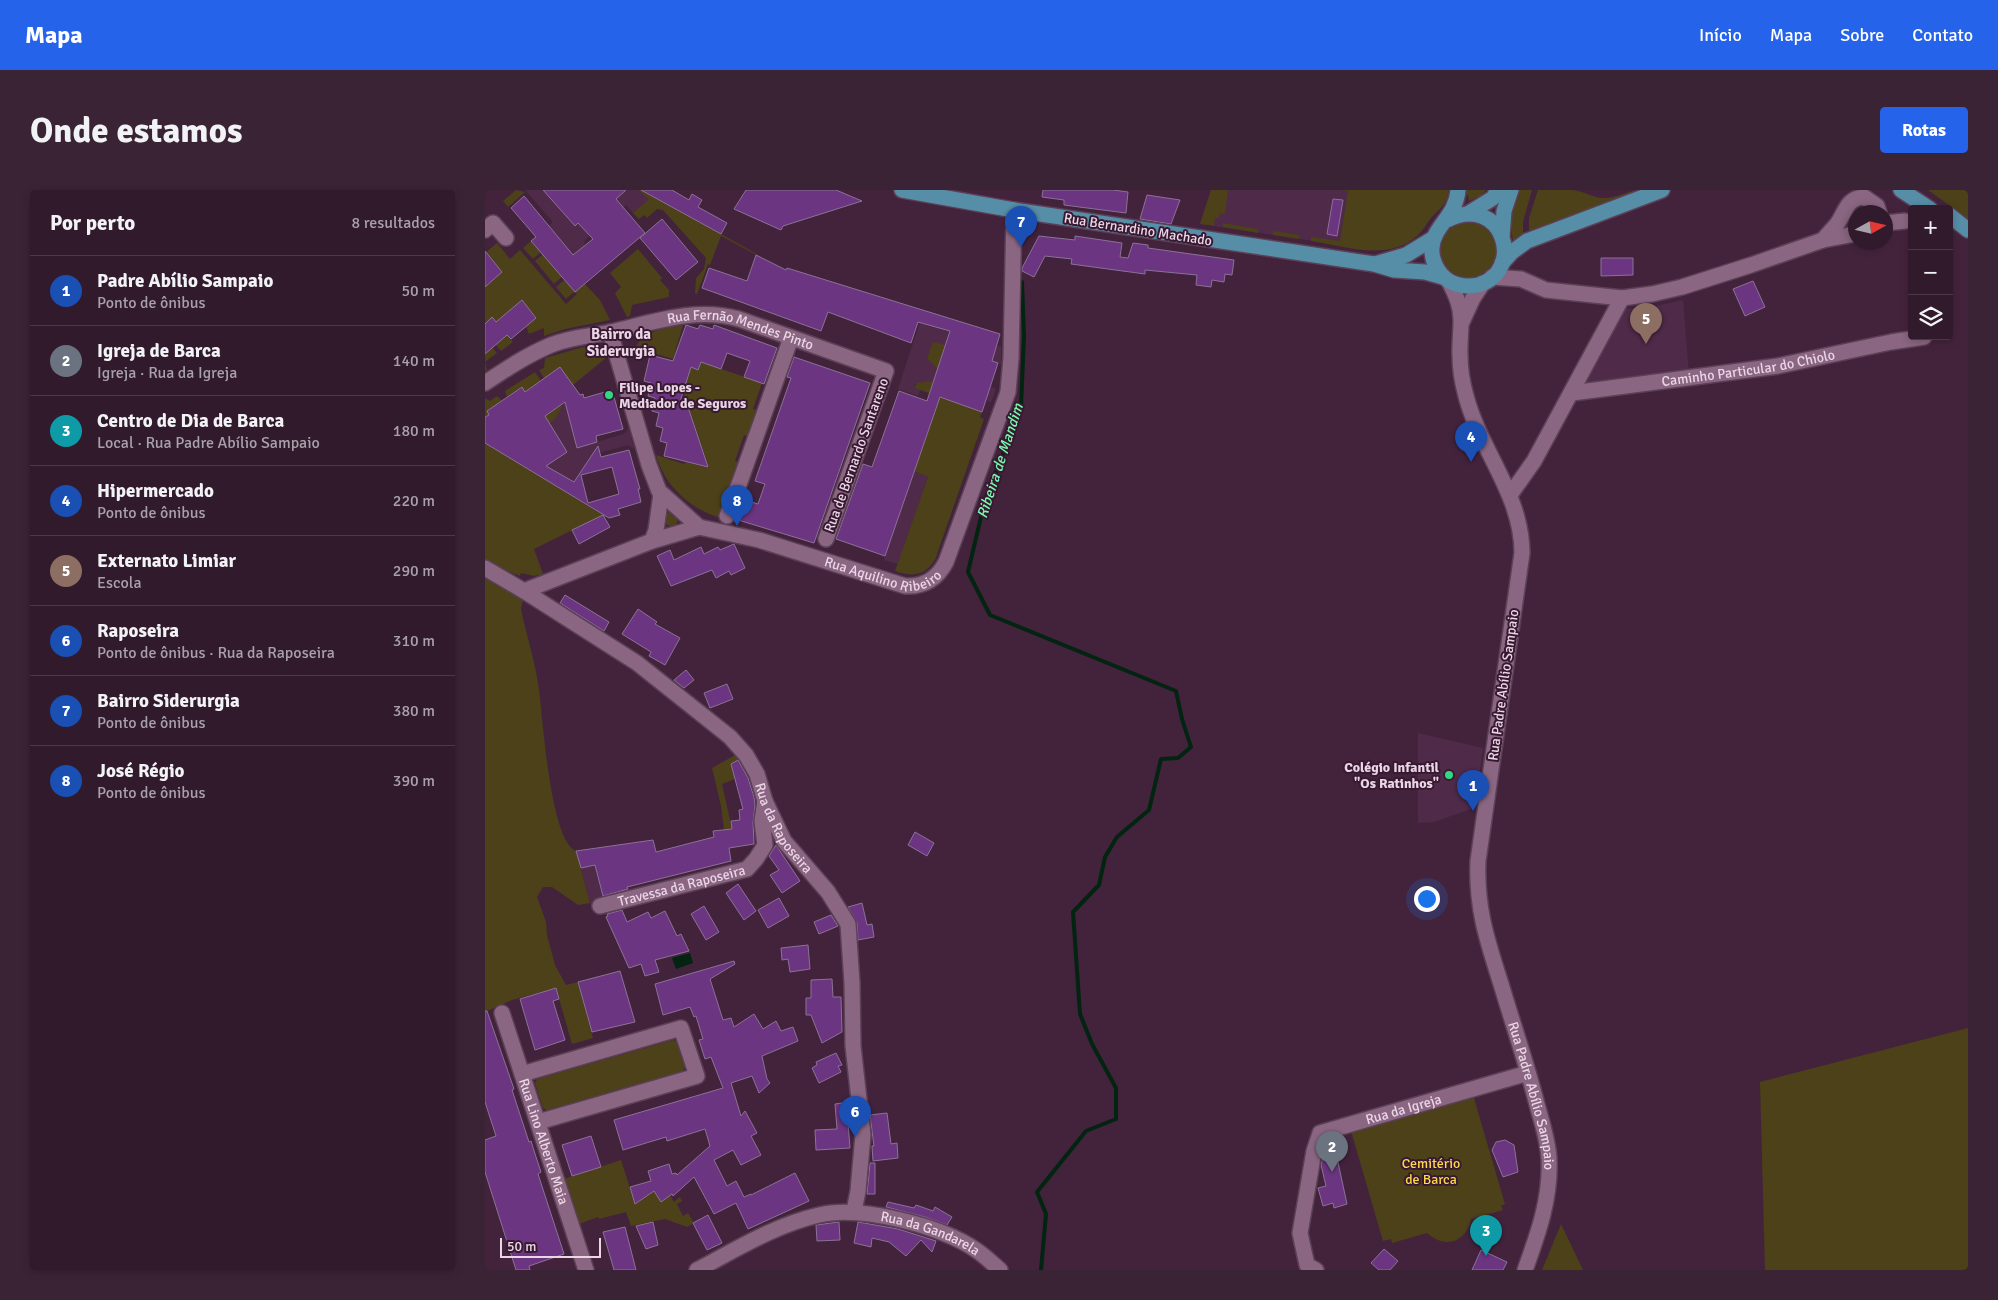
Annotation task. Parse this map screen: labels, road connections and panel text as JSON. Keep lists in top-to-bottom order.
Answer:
{
  "streets": {
    "main road": ["Rua Bernardino Machado"],
    "street": [
      "Rua Fernão Mendes Pinto",
      "Caminho Particular do Chiolo",
      "Rua de Bernardo Santareno",
      "Rua Aquilino Ribeiro",
      "Rua Padre Abílio Sampaio",
      "Rua da Raposeira",
      "Travessa da Raposeira",
      "Rua da Igreja",
      "Rua Lino Alberto Maia",
      "Rua da Gandarela"
    ]
  },
  "crossings": [
    ["Rua Bernardino Machado", "Rua Aquilino Ribeiro"],
    ["Rua Fernão Mendes Pinto", "Rua de Bernardo Santareno"],
    ["Rua Padre Abílio Sampaio", "Rua da Igreja"],
    ["Rua da Raposeira", "Travessa da Raposeira"],
    ["Rua da Raposeira", "Rua da Gandarela"]
  ],
  "districts": ["Bairro da Siderurgia"],
  "water": ["Ribeira de Mandim"],
  "parks": ["Cemitério de Barca"],
  "places": ["Filipe Lopes - Mediador de Seguros", "Colégio Infantil \"Os Ratinhos\""],
  "scale_bar": "50 m",
  "north": "right",
  "page": {
    "header": "Mapa",
    "nav": [
      "Início",
      "Mapa",
      "Sobre",
      "Contato"
    ],
    "buttons": "Rotas",
    "title": "Onde estamos",
    "heading": ["Por perto", "8 resultados"],
    "map_buttons": ["+", "−"],
    "pins": [
      "7",
      "5",
      "4",
      "8",
      "1",
      "6",
      "2",
      "3"
    ],
    "list": [
      {
        "mark": "1",
        "name": "Padre Abílio Sampaio",
        "note": "Ponto de ônibus",
        "value": "50 m"
      },
      {
        "mark": "2",
        "name": "Igreja de Barca",
        "note": "Igreja · Rua da Igreja",
        "value": "140 m"
      },
      {
        "mark": "3",
        "name": "Centro de Dia de Barca",
        "note": "Local · Rua Padre Abílio Sampaio",
        "value": "180 m"
      },
      {
        "mark": "4",
        "name": "Hipermercado",
        "note": "Ponto de ônibus",
        "value": "220 m"
      },
      {
        "mark": "5",
        "name": "Externato Limiar",
        "note": "Escola",
        "value": "290 m"
      },
      {
        "mark": "6",
        "name": "Raposeira",
        "note": "Ponto de ônibus · Rua da Raposeira",
        "value": "310 m"
      },
      {
        "mark": "7",
        "name": "Bairro Siderurgia",
        "note": "Ponto de ônibus",
        "value": "380 m"
      },
      {
        "mark": "8",
        "name": "José Régio",
        "note": "Ponto de ônibus",
        "value": "390 m"
      }
    ],
    "scale": "50 m"
  }
}
